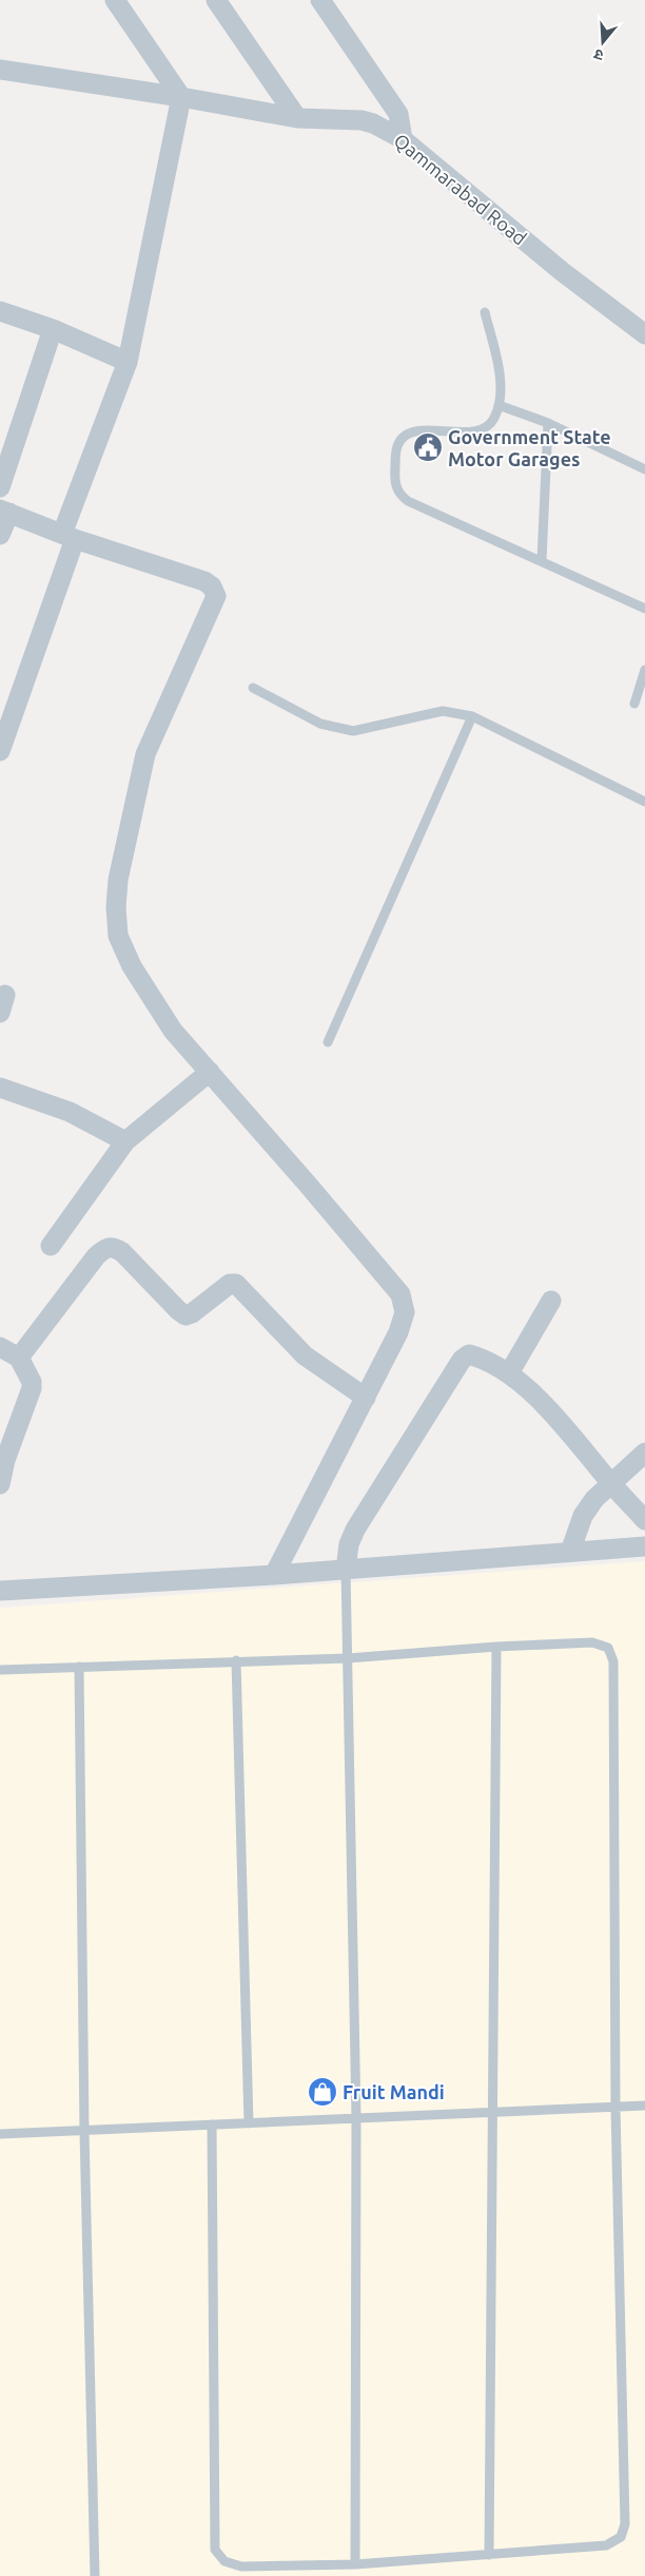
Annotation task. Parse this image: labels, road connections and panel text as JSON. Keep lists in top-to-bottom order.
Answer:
{
  "streets": {
    "street": ["Qammarabad Road"]
  },
  "places": {
    "public building": ["Government State Motor Garages"],
    "shop": ["Fruit Mandi"]
  },
  "north": "bottom"
}
